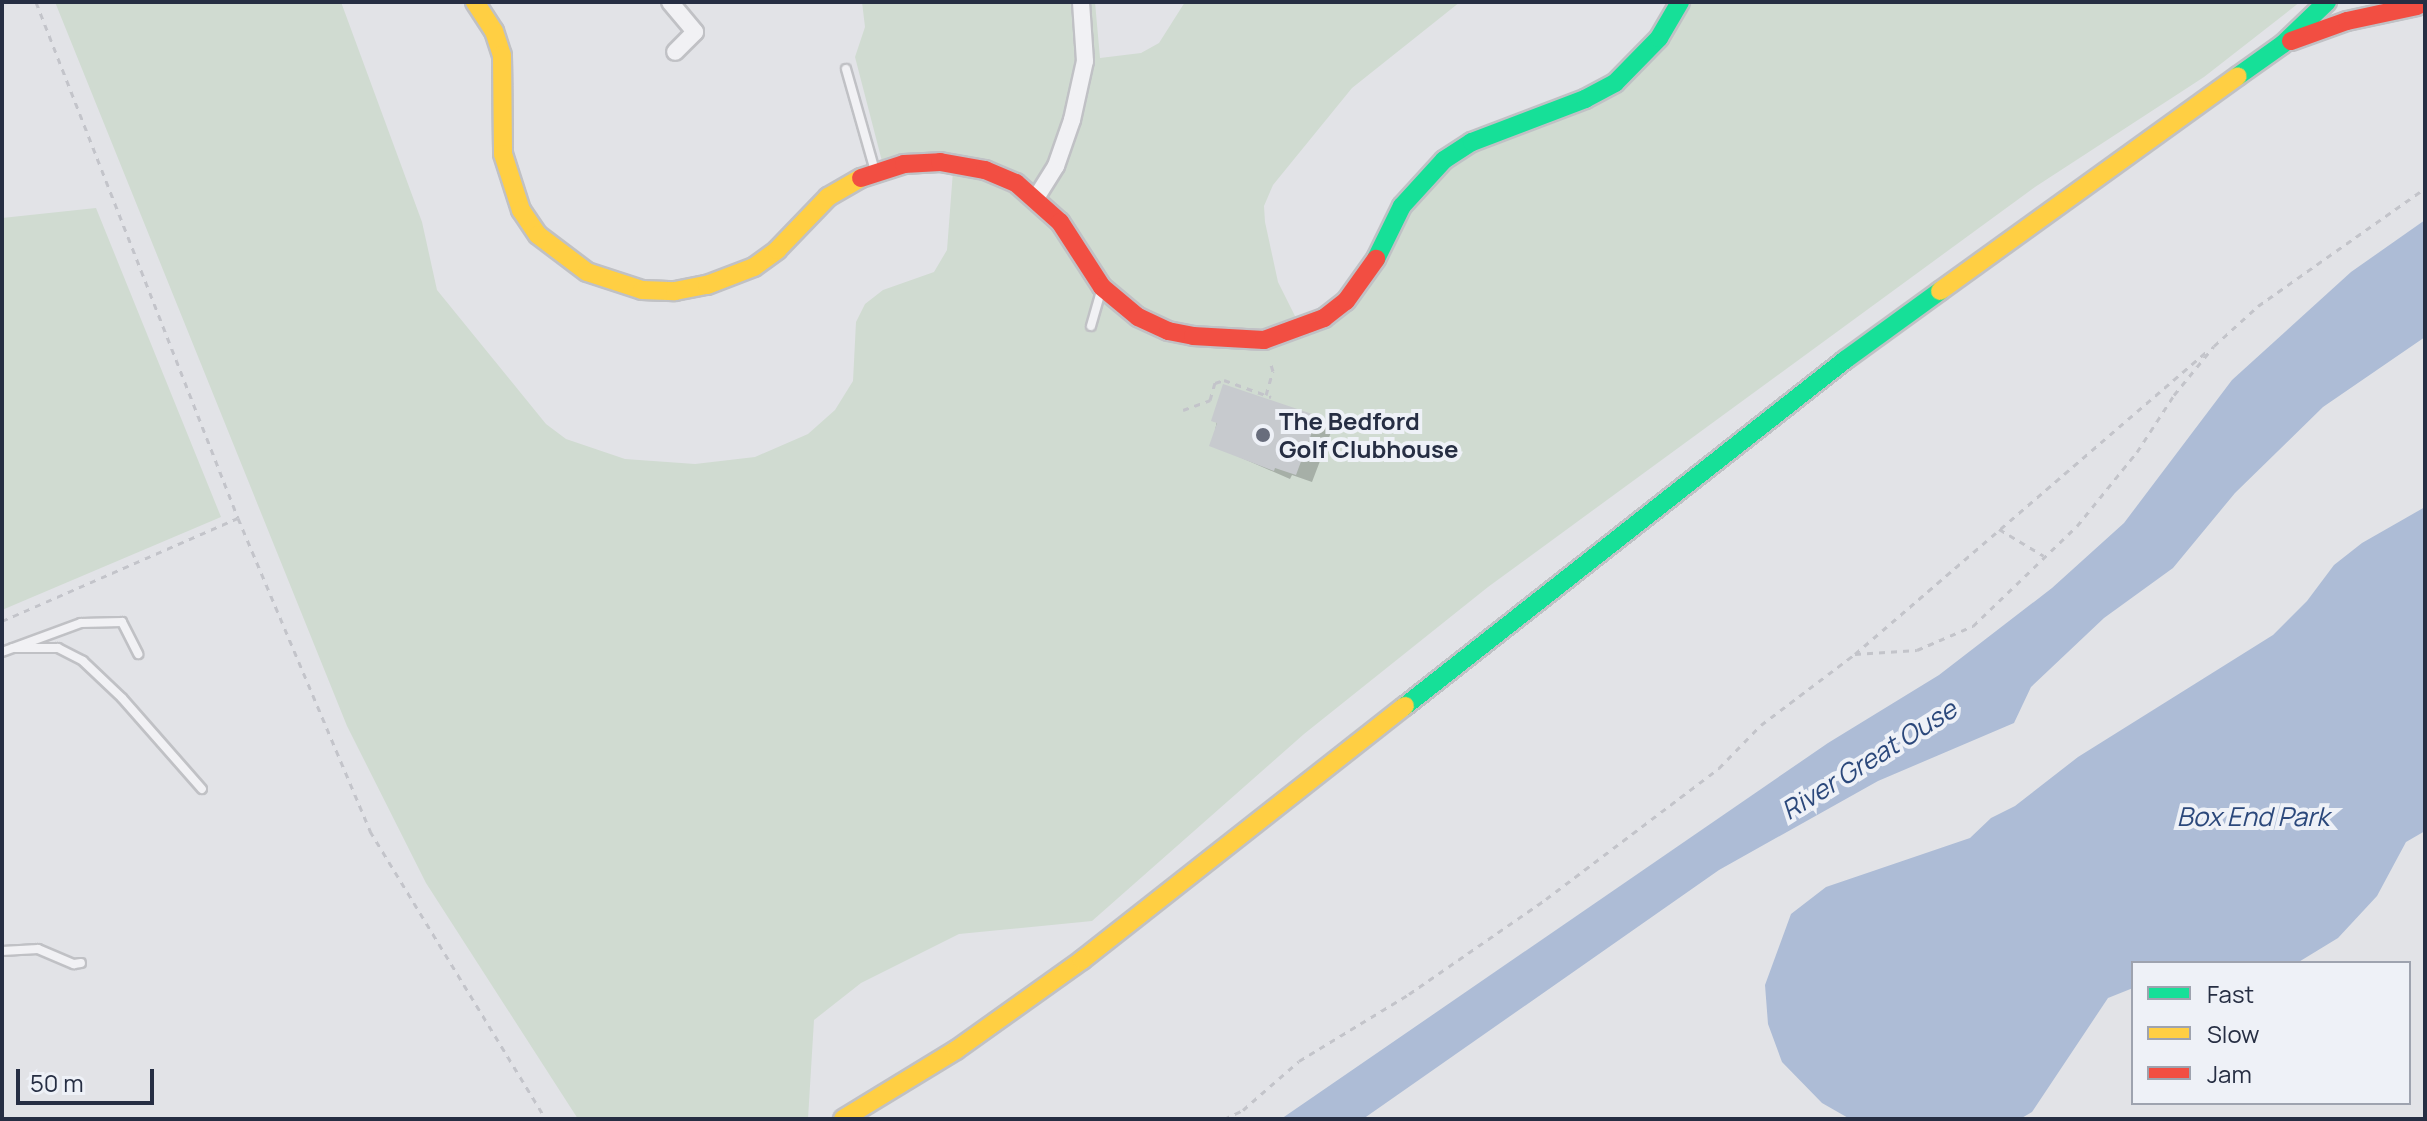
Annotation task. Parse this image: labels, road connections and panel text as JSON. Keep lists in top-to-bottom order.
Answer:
{
  "water": ["River Great Ouse", "Box End Park"],
  "places": ["The Bedford Golf Clubhouse"],
  "legend": ["Fast", "Slow", "Jam"],
  "scale_bar": "50 m"
}
